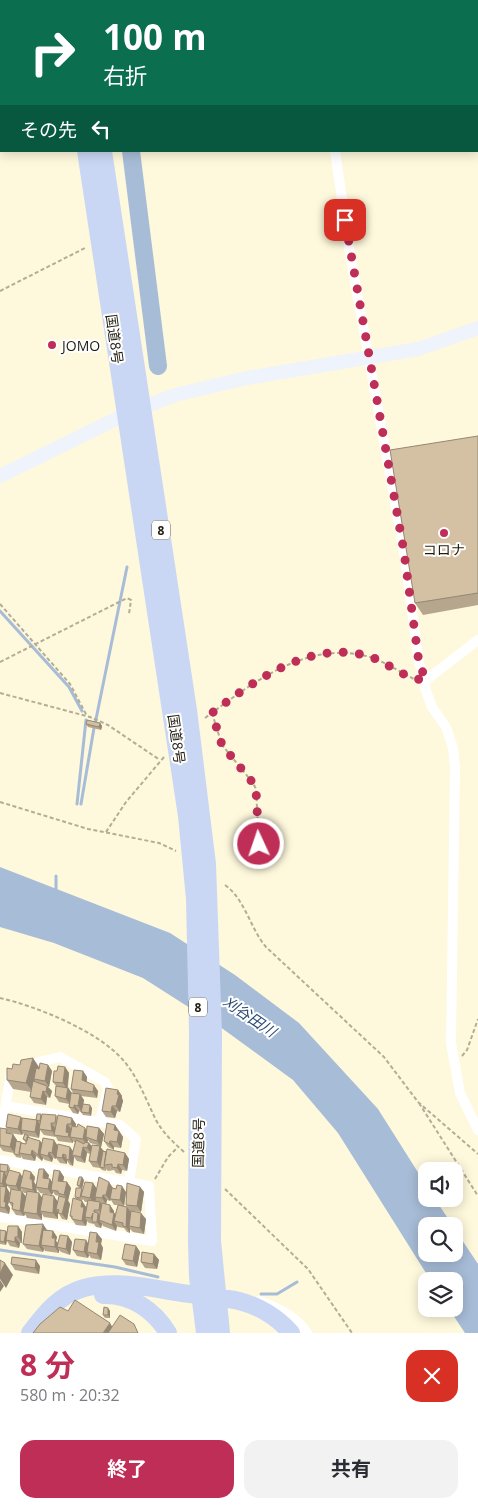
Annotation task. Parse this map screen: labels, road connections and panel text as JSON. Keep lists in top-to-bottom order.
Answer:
{
  "streets": {
    "highway": ["国道8号", "8"]
  },
  "water": ["刈谷田川"],
  "places": ["JOMO", "コロナ"],
  "page": {
    "turn": ["100 m", "右折"],
    "then": "その先",
    "heading": ["8 分", "580 m · 20:32"],
    "buttons": ["終了", "共有"]
  }
}
